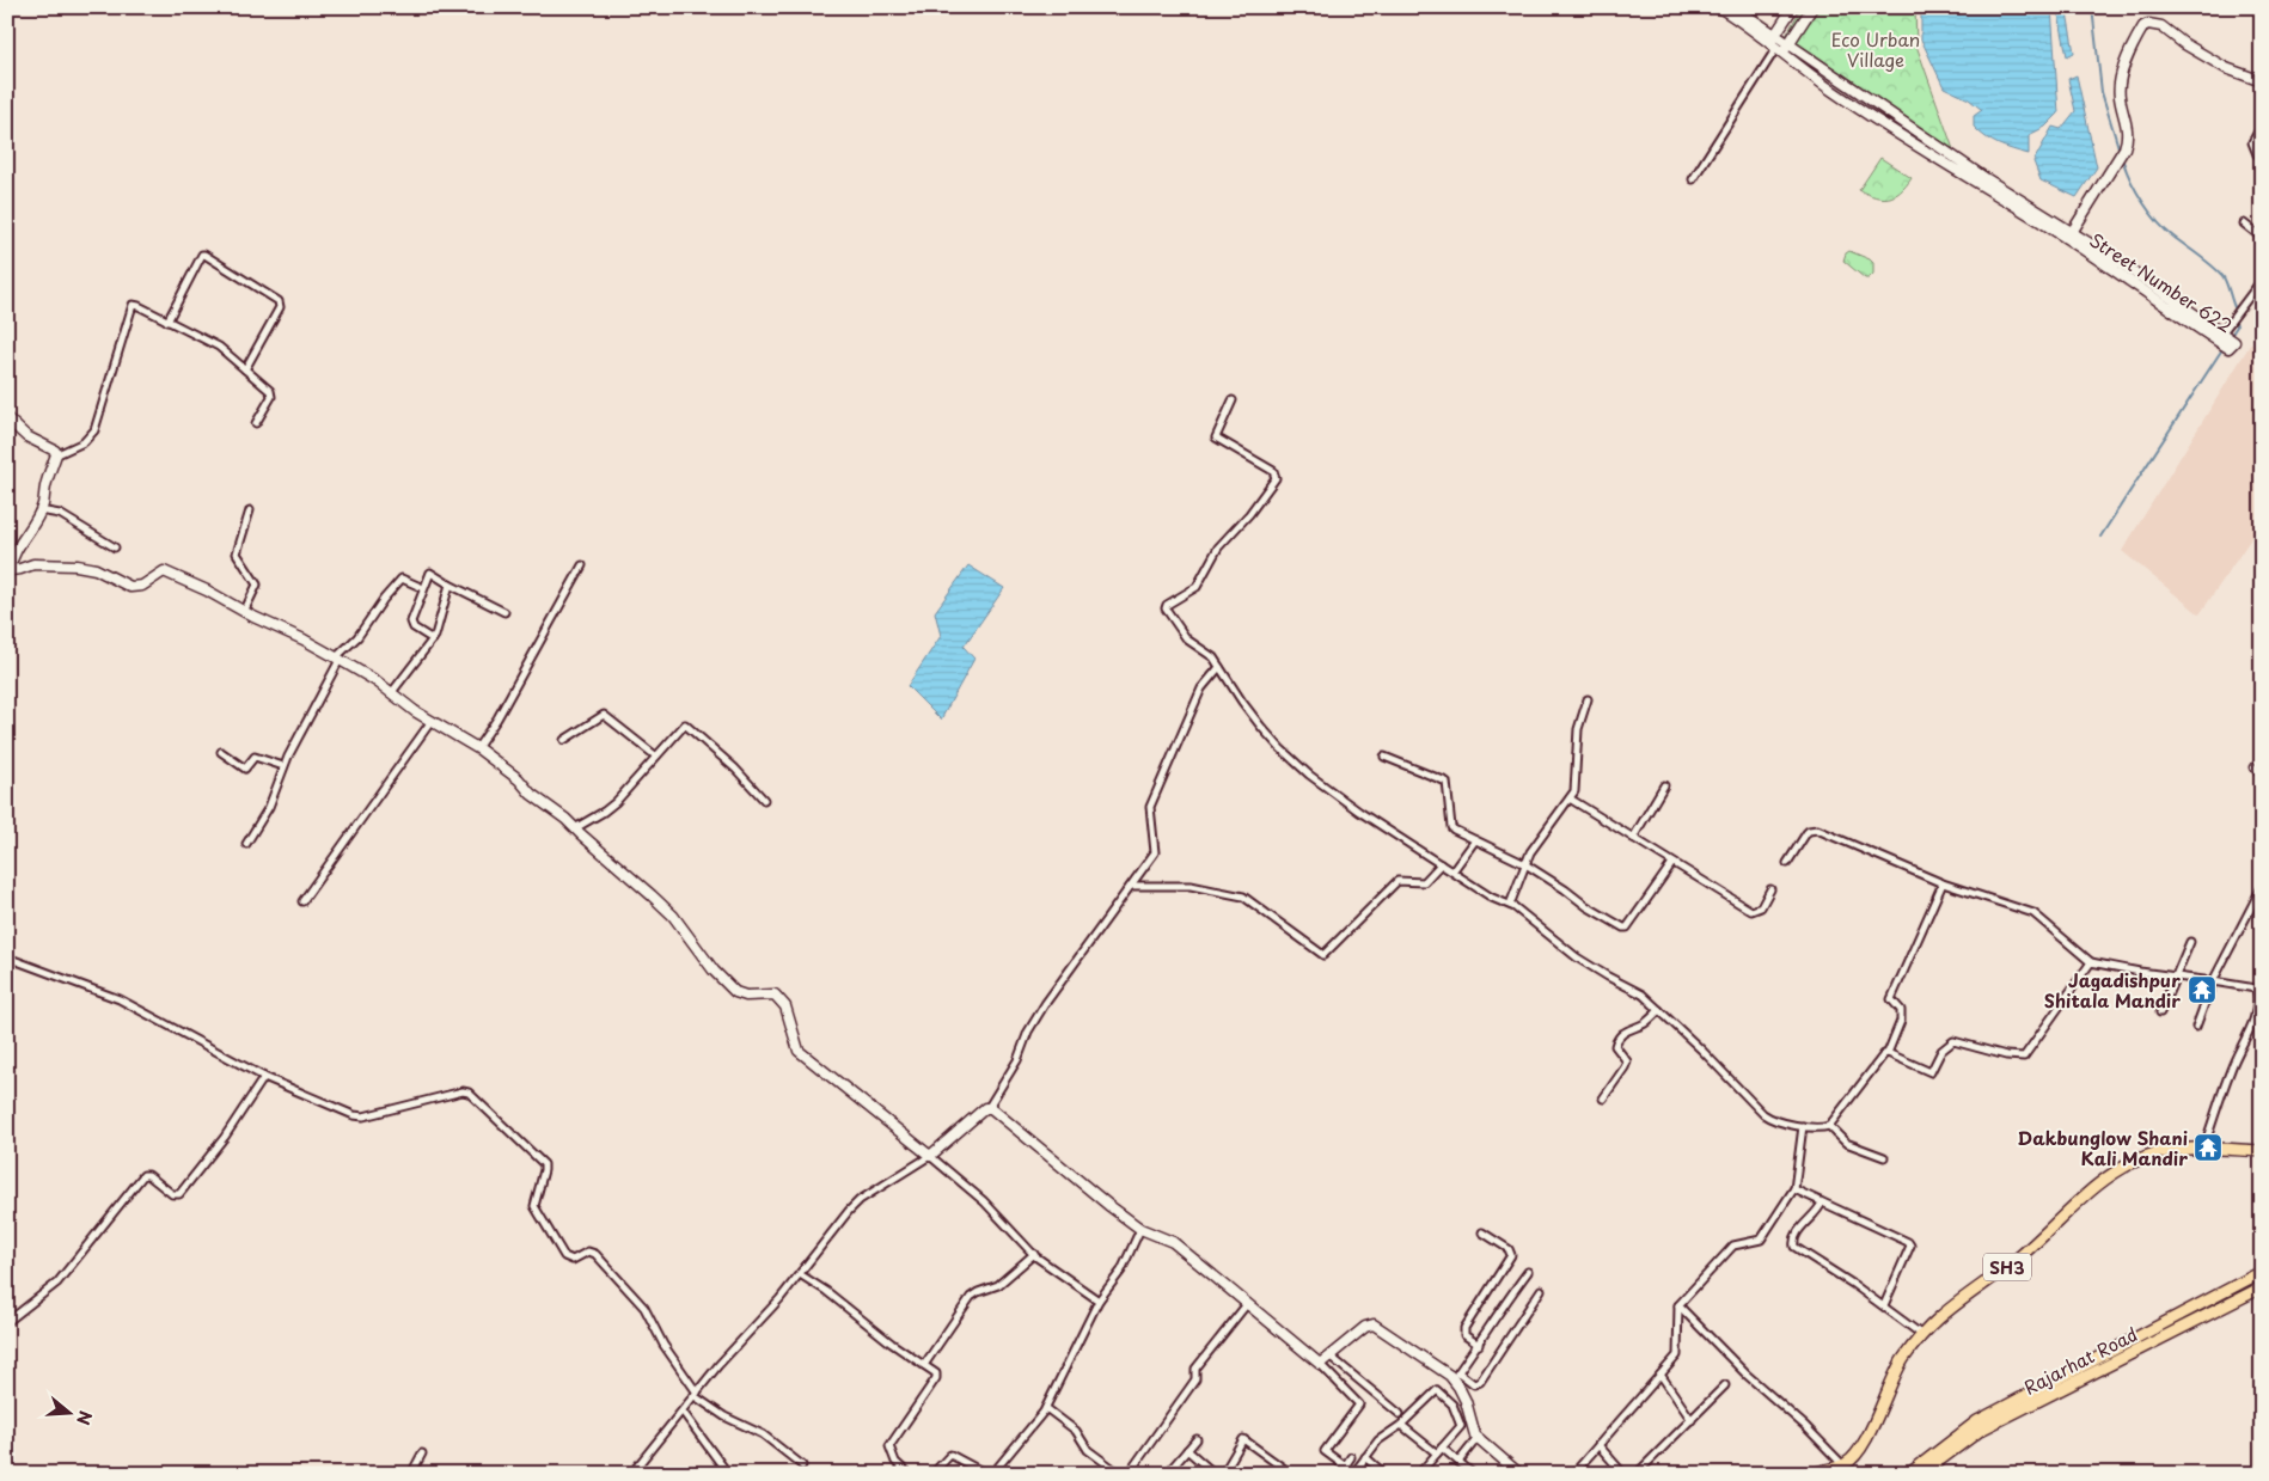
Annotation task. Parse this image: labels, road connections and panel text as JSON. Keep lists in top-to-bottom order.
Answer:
{
  "streets": {
    "main road": ["SH3", "Rajarhat Road"],
    "street": ["Street Number 622"]
  },
  "parks": ["Eco Urban Village"],
  "places": {
    "temple": ["Jagadishpur Shitala Mandir", "Dakbunglow Shani Kali Mandir"]
  },
  "north": "right"
}
